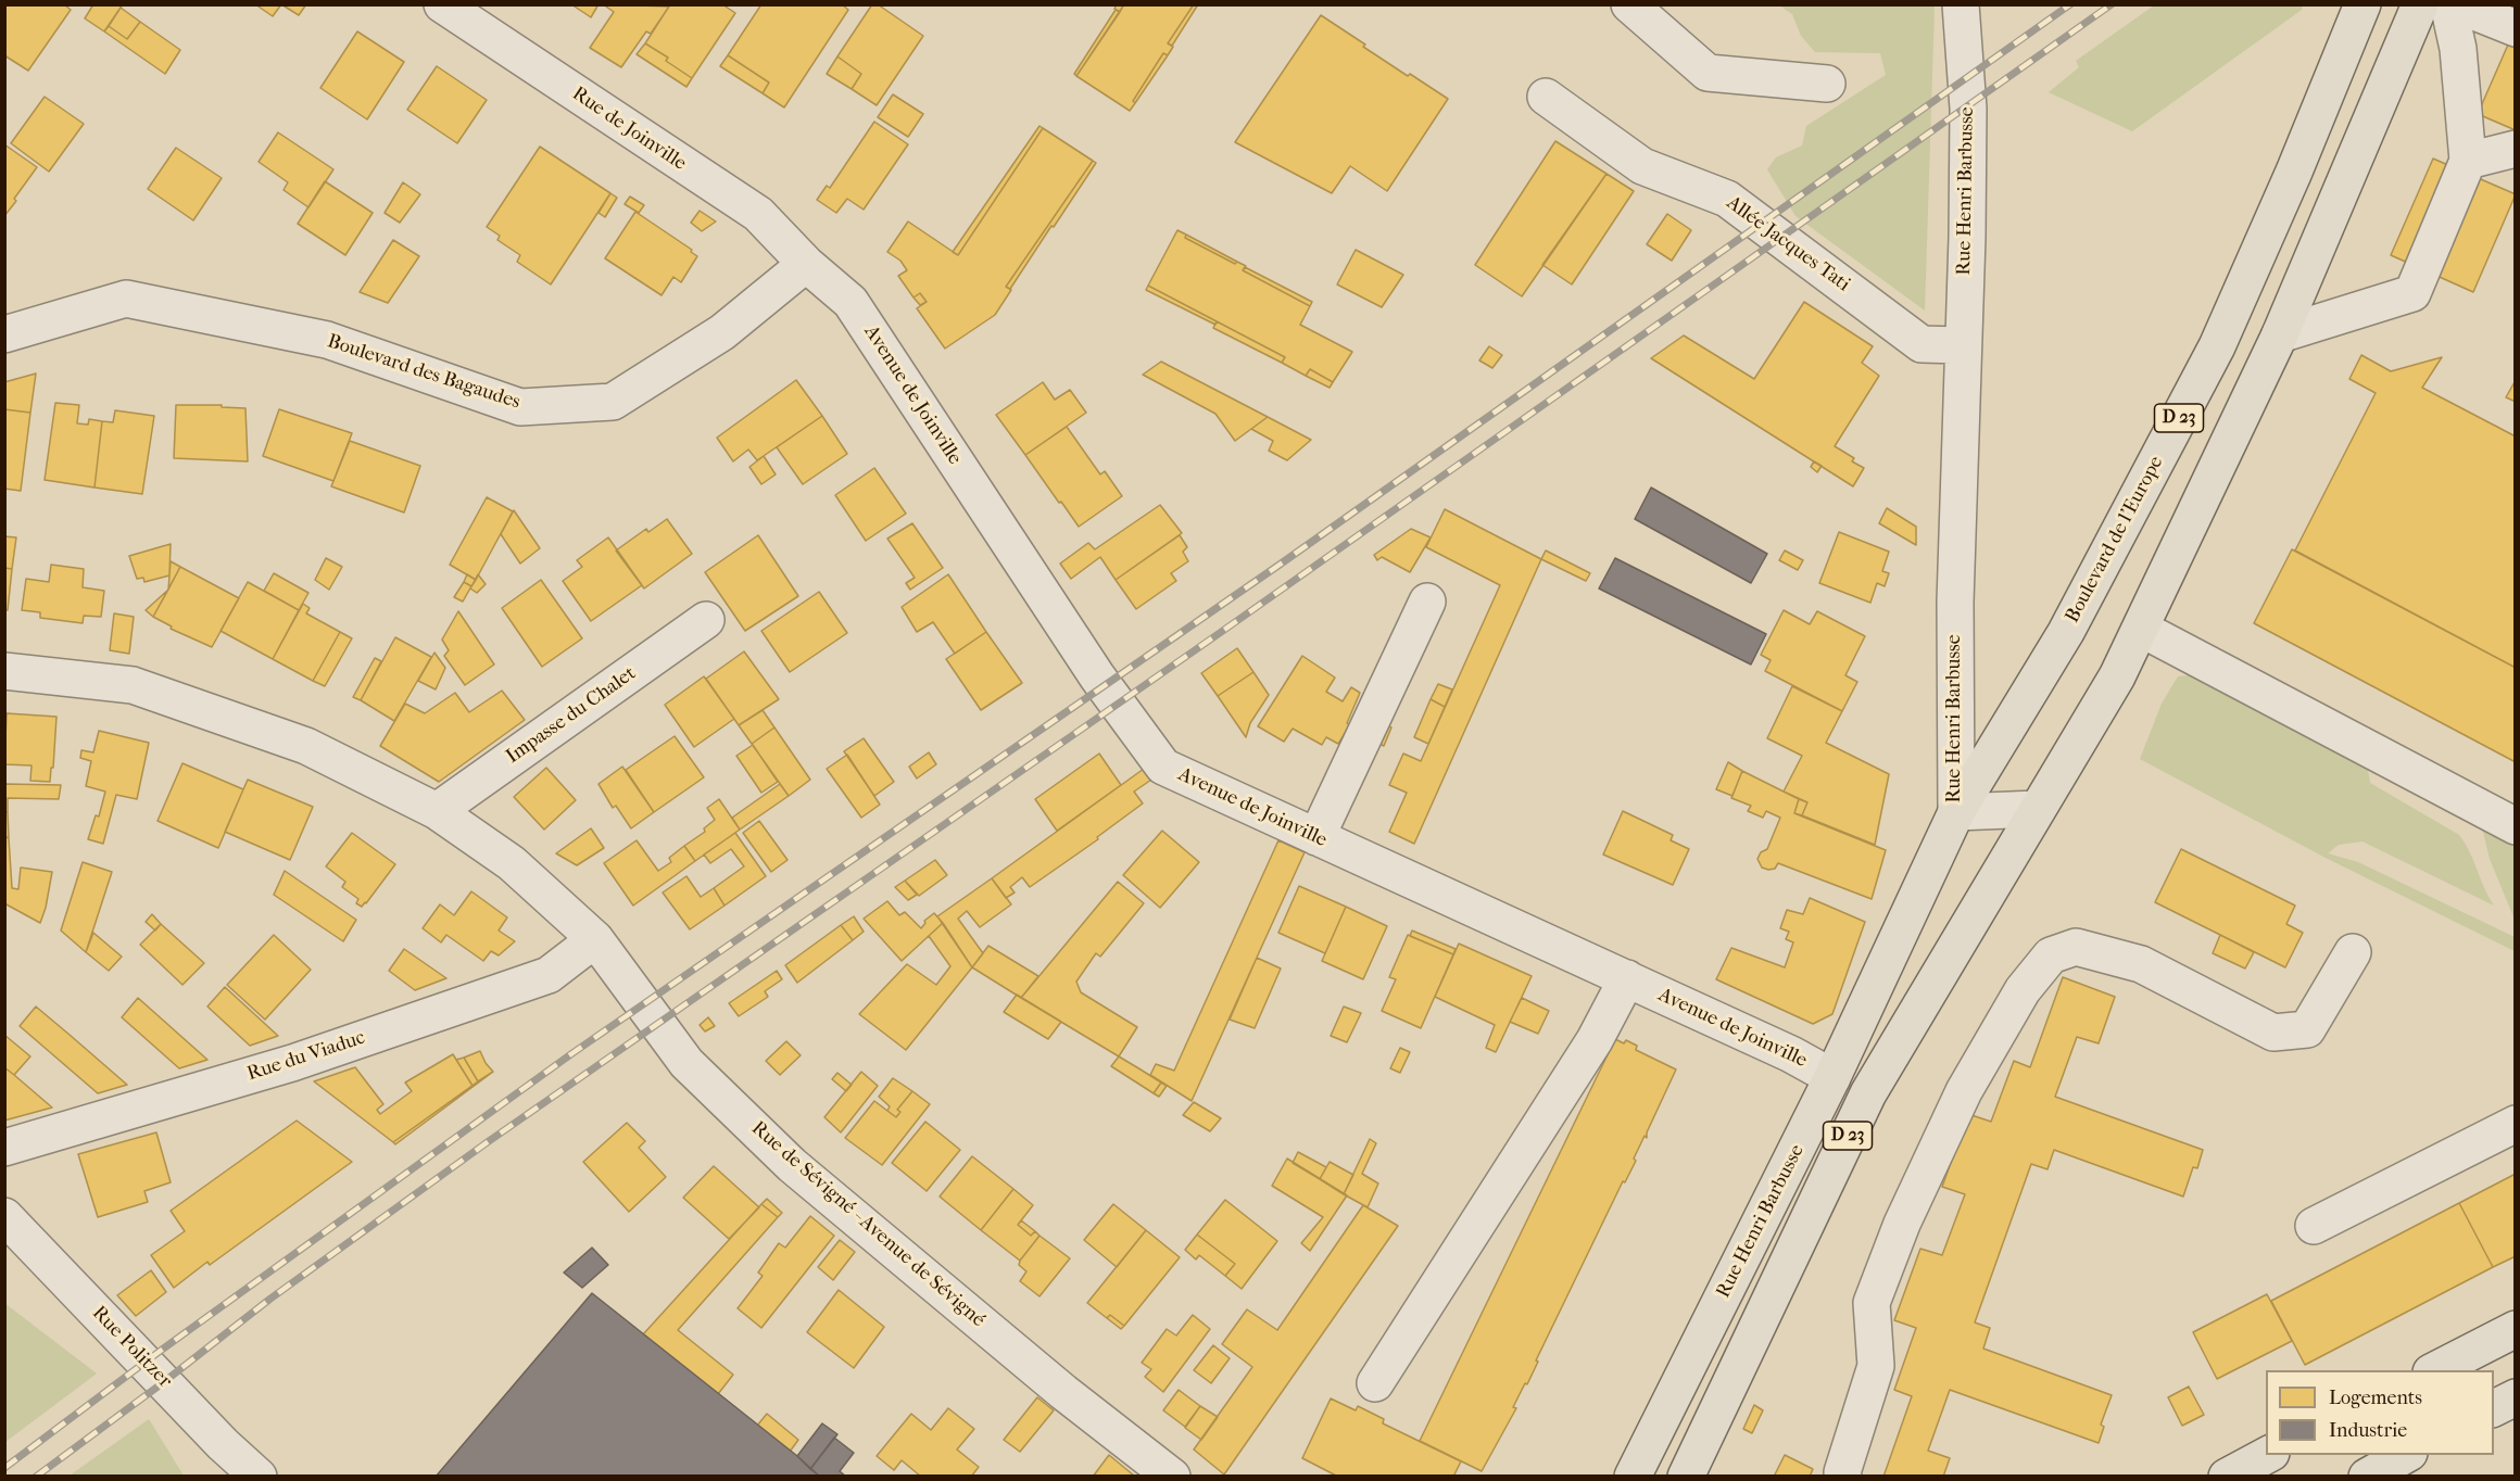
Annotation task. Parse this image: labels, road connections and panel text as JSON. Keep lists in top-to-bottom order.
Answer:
{
  "streets": {
    "main road": ["Rue Henri Barbusse", "D 23", "Boulevard de l'Europe"],
    "street": [
      "Rue de Joinville",
      "Allée Jacques Tati",
      "Boulevard des Bagaudes",
      "Avenue de Joinville",
      "Impasse du Chalet",
      "Rue du Viaduc",
      "Rue de Sévigné - Avenue de Sévigné",
      "Rue Politzer"
    ]
  },
  "crossings": [
    ["Rue de Joinville", "Boulevard des Bagaudes"],
    ["Rue de Joinville", "Avenue de Joinville"],
    ["Rue Henri Barbusse", "Allée Jacques Tati"],
    ["Rue Henri Barbusse", "Avenue de Joinville"],
    ["Rue Henri Barbusse", "D 23"],
    ["Rue Henri Barbusse", "Boulevard de l'Europe"],
    ["Boulevard des Bagaudes", "Avenue de Joinville"],
    ["Impasse du Chalet", "Rue de Sévigné - Avenue de Sévigné"],
    ["Rue du Viaduc", "Rue de Sévigné - Avenue de Sévigné"]
  ],
  "legend": ["Logements", "Industrie"]
}
